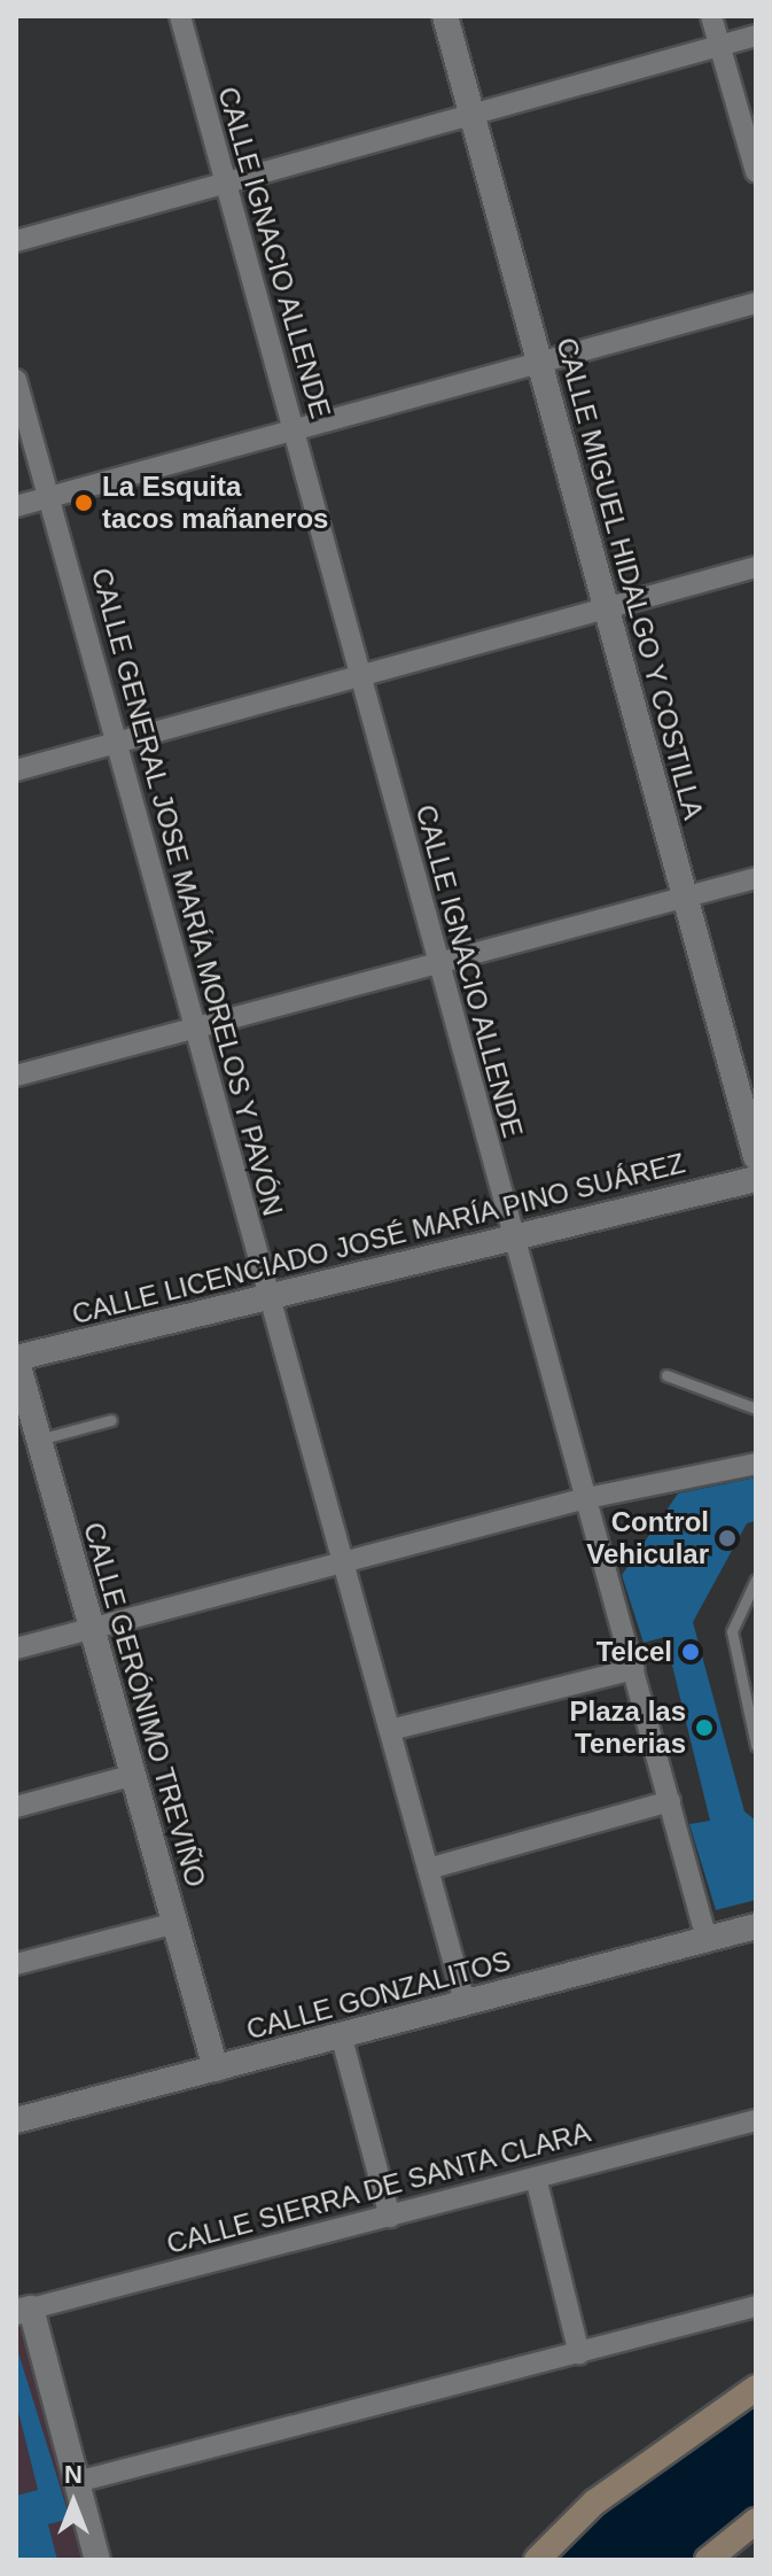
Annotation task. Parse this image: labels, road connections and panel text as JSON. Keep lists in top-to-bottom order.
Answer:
{
  "streets": {
    "street": [
      "CALLE IGNACIO ALLENDE",
      "CALLE MIGUEL HIDALGO Y COSTILLA",
      "CALLE GENERAL JOSE MARÍA MORELOS Y PAVÓN",
      "CALLE LICENCIADO JOSÉ MARÍA PINO SUÁREZ",
      "CALLE GERÓNIMO TREVIÑO",
      "CALLE GONZALITOS",
      "CALLE SIERRA DE SANTA CLARA"
    ]
  },
  "crossings": [
    ["CALLE IGNACIO ALLENDE", "CALLE LICENCIADO JOSÉ MARÍA PINO SUÁREZ"],
    ["CALLE IGNACIO ALLENDE", "CALLE GONZALITOS"],
    ["CALLE GENERAL JOSE MARÍA MORELOS Y PAVÓN", "CALLE LICENCIADO JOSÉ MARÍA PINO SUÁREZ"],
    ["CALLE GENERAL JOSE MARÍA MORELOS Y PAVÓN", "CALLE GONZALITOS"],
    ["CALLE LICENCIADO JOSÉ MARÍA PINO SUÁREZ", "CALLE GERÓNIMO TREVIÑO"],
    ["CALLE GERÓNIMO TREVIÑO", "CALLE GONZALITOS"]
  ],
  "places": [
    "La Esquita tacos mañaneros",
    "Control Vehicular",
    "Telcel",
    "Plaza las Tenerias"
  ],
  "north": "top"
}
